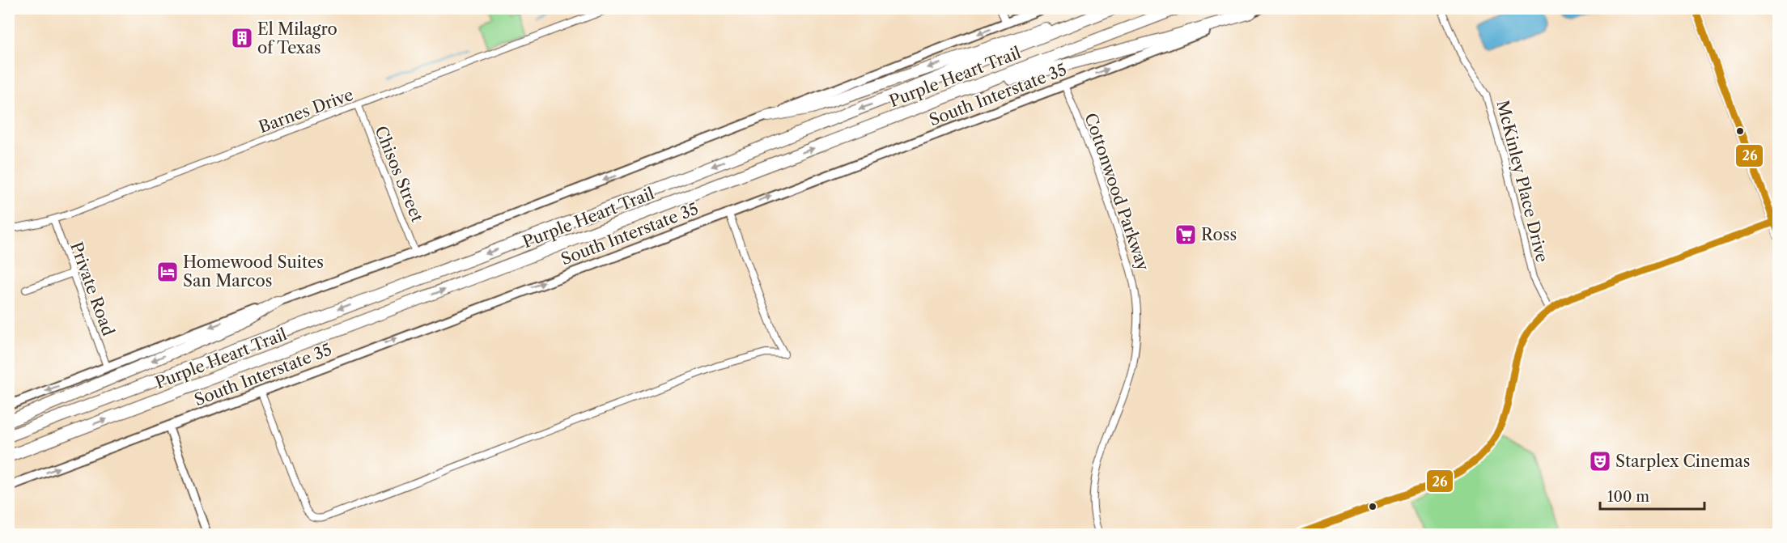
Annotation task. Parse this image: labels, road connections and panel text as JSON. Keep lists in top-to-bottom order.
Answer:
{
  "streets": {
    "highway": ["Purple Heart Trail"],
    "main road": ["South Interstate 35"],
    "street": [
      "Barnes Drive",
      "Chisos Street",
      "McKinley Place Drive",
      "Cottonwood Parkway",
      "Private Road"
    ]
  },
  "crossings": [
    ["South Interstate 35", "Cottonwood Parkway"],
    ["Barnes Drive", "Chisos Street"],
    ["Barnes Drive", "Private Road"]
  ],
  "places": {
    "building": ["El Milagro of Texas"],
    "supermarket": ["Ross"],
    "hotel": ["Homewood Suites San Marcos"],
    "theatre": ["Starplex Cinemas"]
  },
  "lines": ["transit line 26"],
  "scale_bar": "100 m"
}
